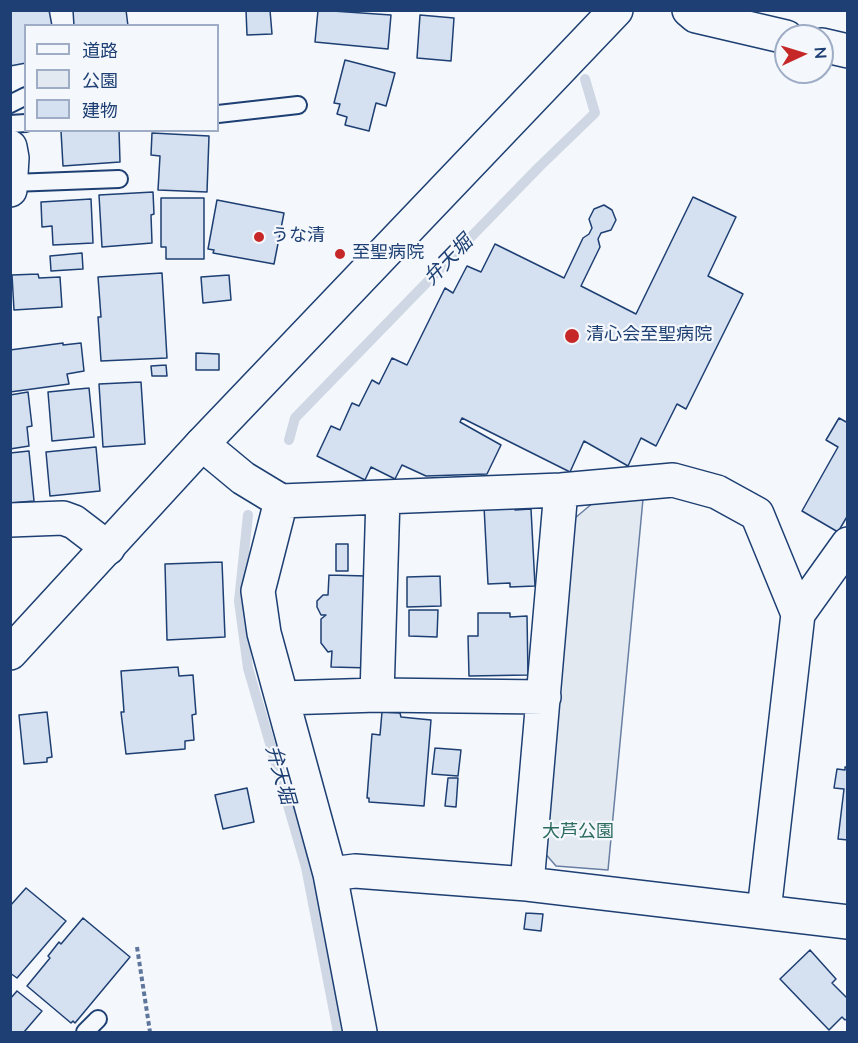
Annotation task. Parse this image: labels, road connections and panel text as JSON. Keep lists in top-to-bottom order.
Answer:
{
  "water": ["弁天堀"],
  "parks": ["大芦公園"],
  "places": ["うな清", "至聖病院", "清心会至聖病院"],
  "legend": ["道路", "公園", "建物"],
  "north": "right"
}
